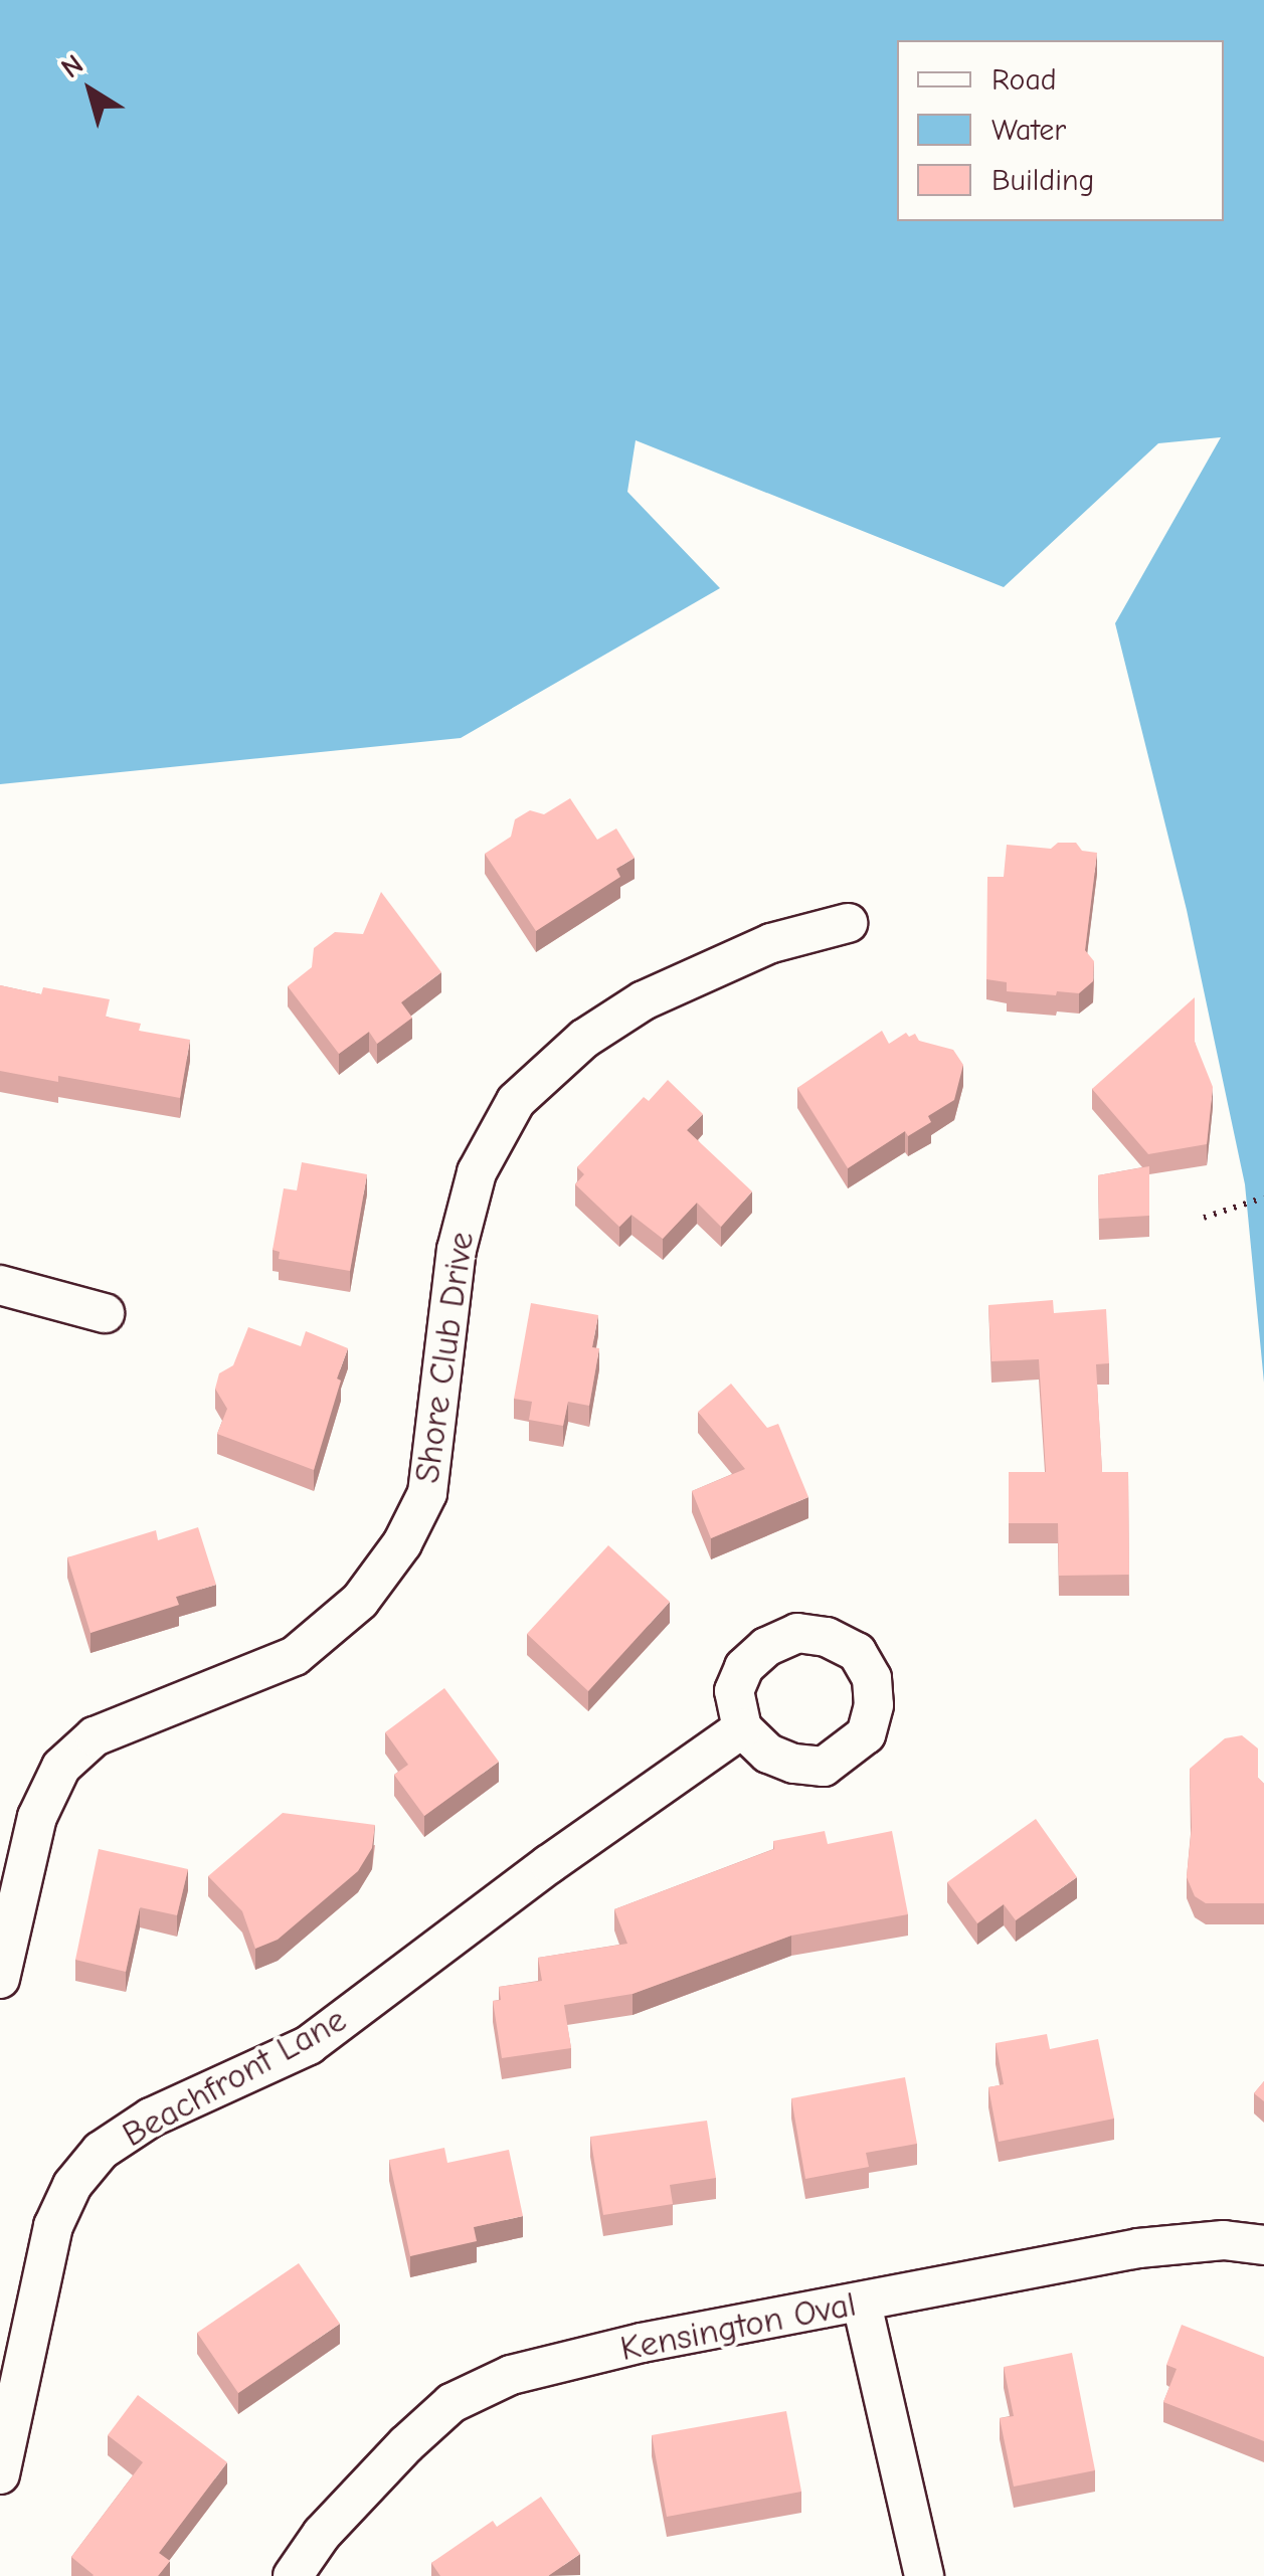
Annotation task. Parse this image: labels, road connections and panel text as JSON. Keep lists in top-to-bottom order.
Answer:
{
  "streets": {
    "street": ["Shore Club Drive", "Beachfront Lane", "Kensington Oval"]
  },
  "legend": ["Road", "Water", "Building"],
  "north": "top left"
}
